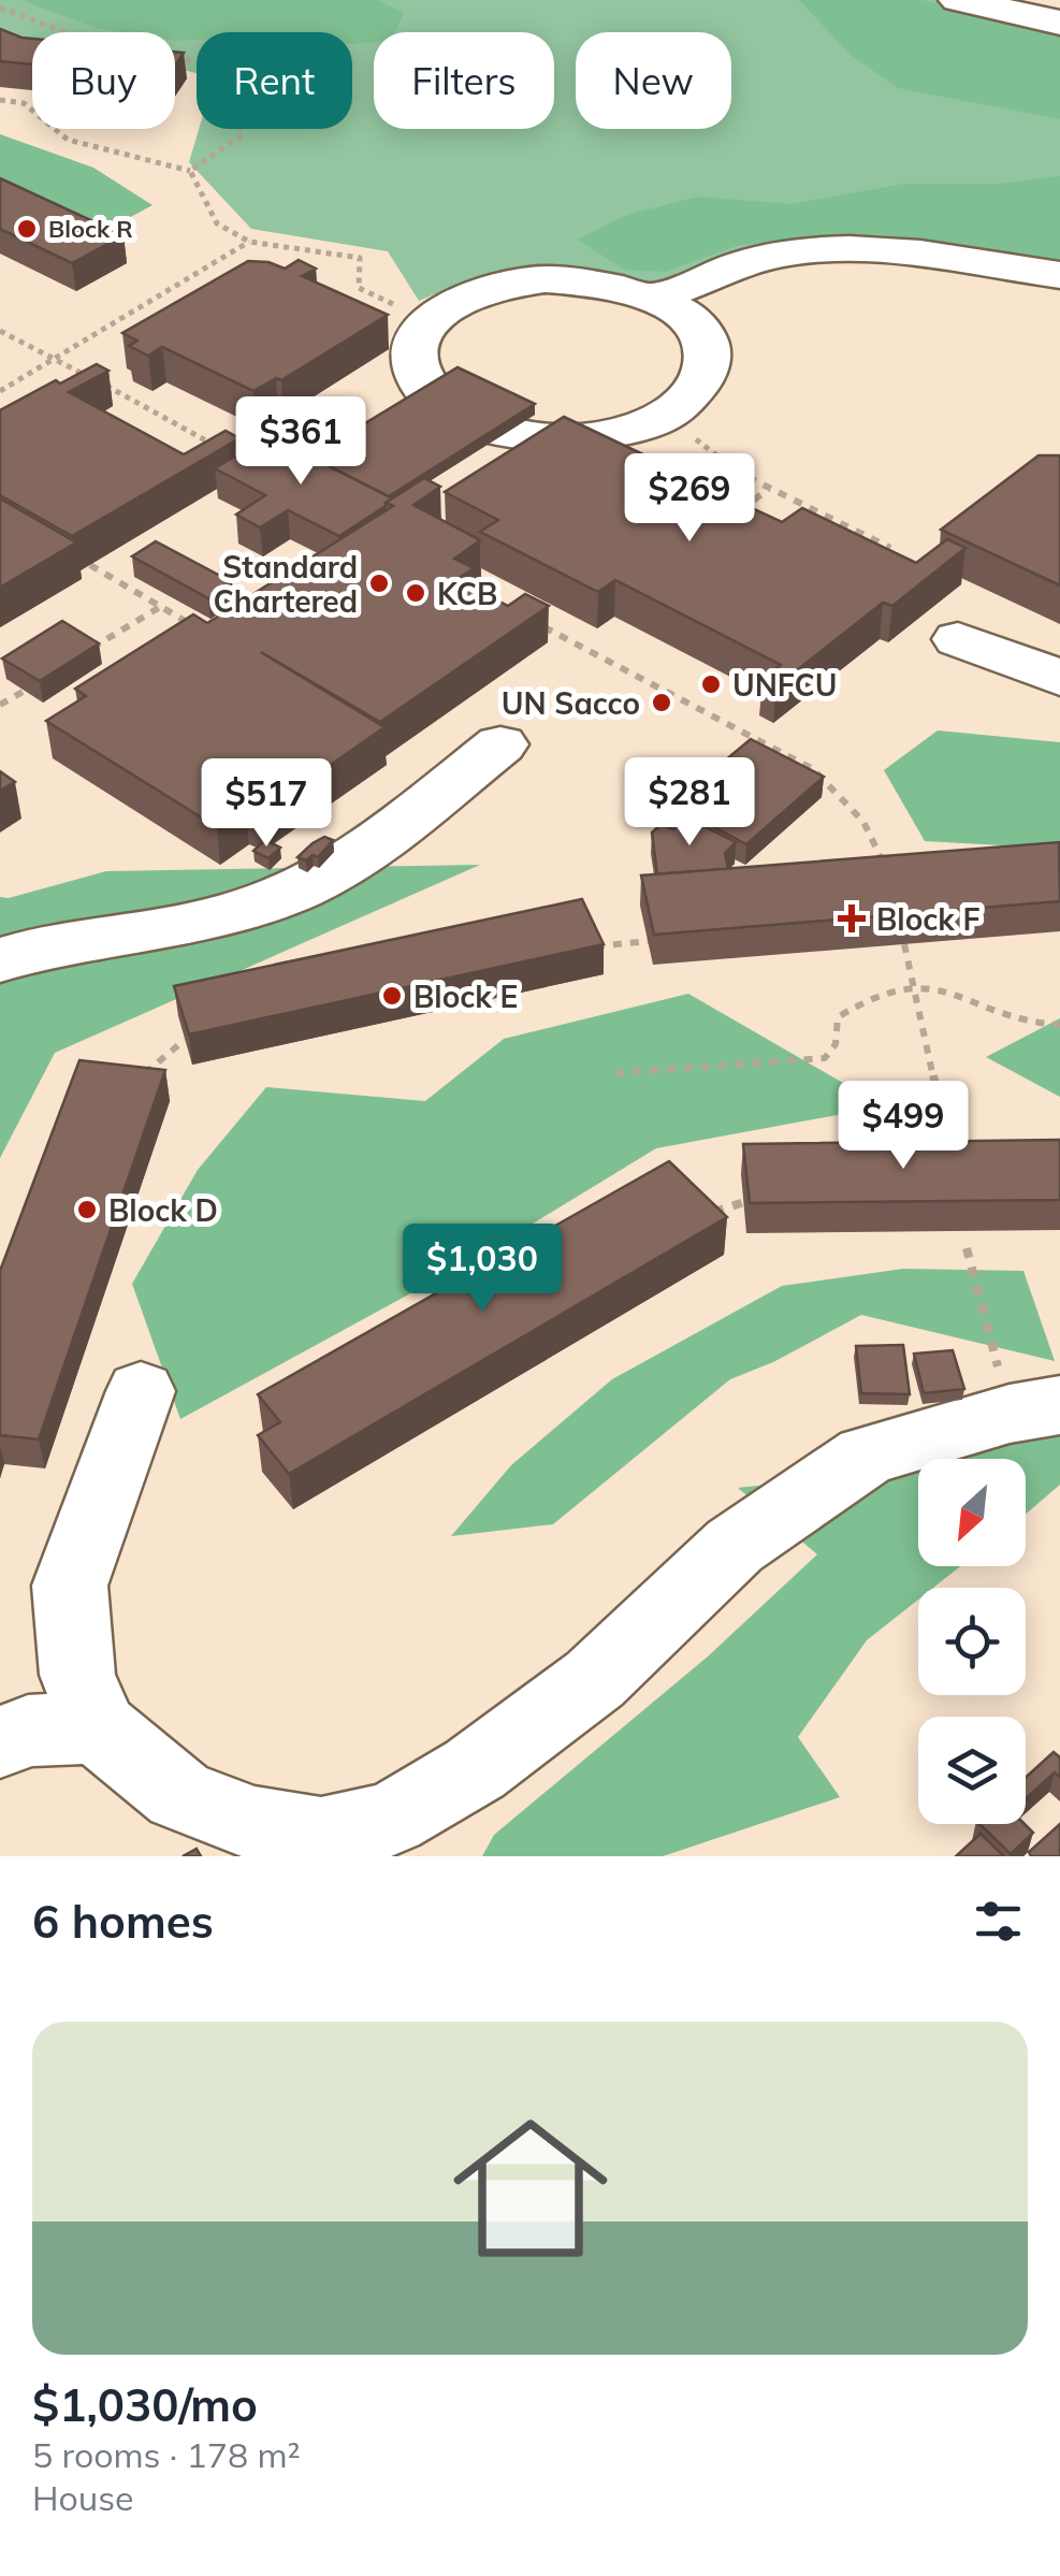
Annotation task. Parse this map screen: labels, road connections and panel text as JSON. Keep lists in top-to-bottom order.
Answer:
{
  "places": {
    "other": [
      "Block R",
      "Standard Chartered",
      "KCB",
      "UNFCU",
      "UN Sacco",
      "Block E",
      "Block D"
    ],
    "health": ["Block F"]
  },
  "north": "bottom left",
  "page": {
    "chip": [
      "Buy",
      "Rent",
      "Filters",
      "New"
    ],
    "price": [
      "$361",
      "$269",
      "$281",
      "$517",
      "$499",
      "$1,030"
    ],
    "heading": "6 homes",
    "list": [
      {
        "name": "$1,030/mo",
        "note": "5 rooms · 178 m² · House"
      }
    ]
  }
}
